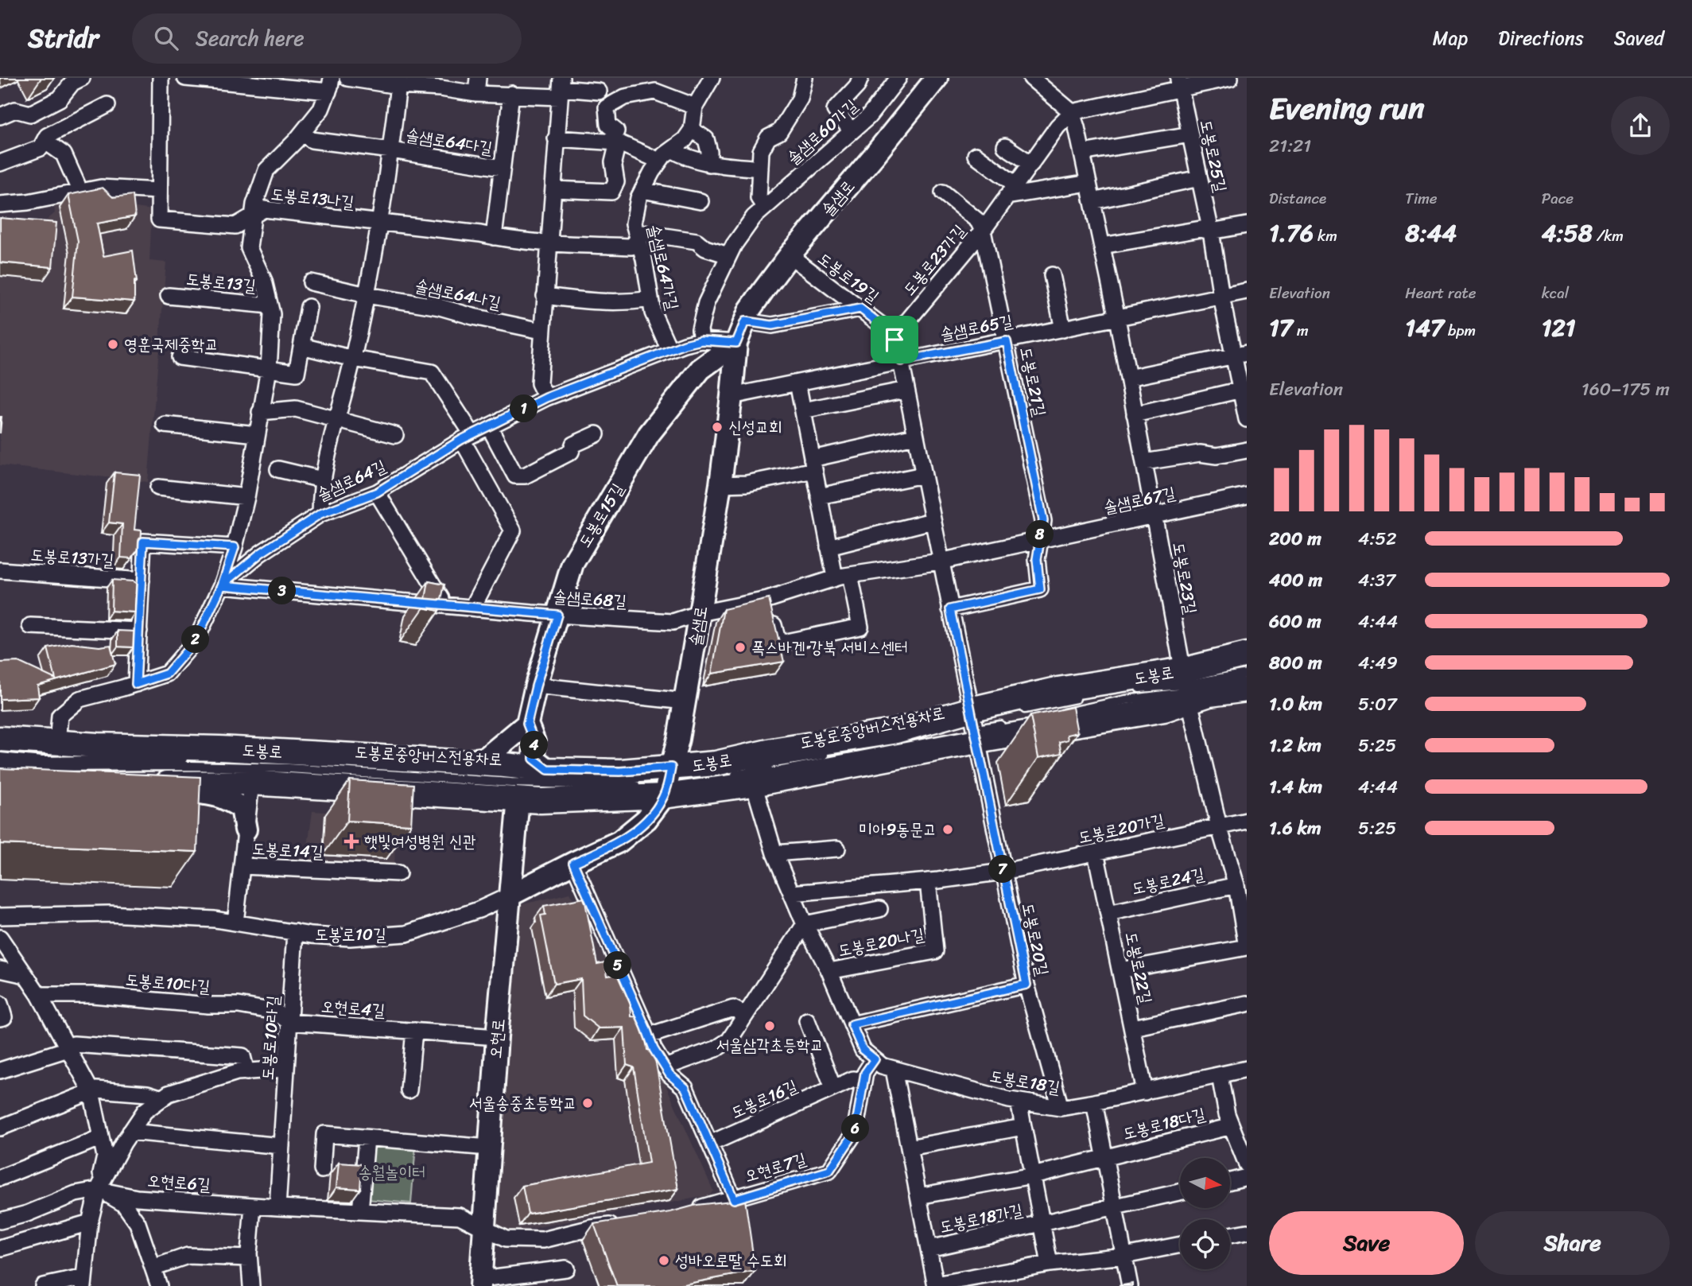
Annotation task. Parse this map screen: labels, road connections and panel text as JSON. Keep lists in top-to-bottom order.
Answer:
{
  "streets": {
    "main road": [
      "솔샘로",
      "도봉로15길",
      "도봉로",
      "도봉로10길",
      "오현로"
    ],
    "street": [
      "솔샘로60가길",
      "솔샘로64다길",
      "도봉로25길",
      "도봉로13나길",
      "도봉로23가길",
      "솔샘로64가길",
      "도봉로19길",
      "도봉로13길",
      "솔샘로64나길",
      "솔샘로65길",
      "도봉로21길",
      "솔샘로64길",
      "솔샘로67길",
      "도봉로13가길",
      "도봉로23길",
      "솔샘로68길",
      "도봉로20가길",
      "도봉로14길",
      "도봉로24길",
      "도봉로20길",
      "도봉로20나길",
      "도봉로22길",
      "도봉로10다길",
      "오현로4길",
      "도봉로10라길",
      "도봉로18길",
      "도봉로16길",
      "도봉로18다길",
      "오현로7길",
      "오현로6길",
      "도봉로18가길"
    ],
    "lane": ["도봉로중앙버스전용차로"]
  },
  "crossings": [
    ["솔샘로60가길", "솔샘로64길"],
    ["솔샘로64다길", "도봉로13나길"],
    ["솔샘로64다길", "솔샘로64나길"],
    ["솔샘로64다길", "솔샘로64길"],
    ["도봉로25길", "솔샘로65길"],
    ["도봉로13나길", "솔샘로64가길"],
    ["도봉로13나길", "도봉로13길"],
    ["솔샘로", "도봉로19길"],
    ["솔샘로", "솔샘로65길"],
    ["솔샘로", "솔샘로64길"],
    ["솔샘로", "솔샘로67길"],
    ["솔샘로", "도봉로15길"],
    ["솔샘로", "솔샘로68길"],
    ["솔샘로", "도봉로"],
    ["솔샘로", "도봉로중앙버스전용차로"],
    ["솔샘로", "도봉로10길"],
    ["도봉로23가길", "도봉로19길"],
    ["도봉로23가길", "도봉로21길"],
    ["도봉로23가길", "도봉로23길"],
    ["솔샘로64가길", "솔샘로64길"],
    ["도봉로19길", "솔샘로65길"],
    ["도봉로19길", "솔샘로67길"],
    ["도봉로19길", "도봉로"],
    ["도봉로19길", "도봉로20길"],
    ["도봉로13길", "솔샘로64길"],
    ["도봉로13길", "솔샘로68길"],
    ["도봉로13길", "도봉로"],
    ["솔샘로65길", "도봉로21길"],
    ["솔샘로65길", "도봉로23길"],
    ["도봉로21길", "솔샘로67길"],
    ["솔샘로64길", "도봉로15길"],
    ["솔샘로64길", "솔샘로68길"],
    ["솔샘로67길", "도봉로23길"],
    ["솔샘로67길", "솔샘로68길"],
    ["도봉로15길", "솔샘로68길"],
    ["도봉로23길", "도봉로"],
    ["도봉로", "도봉로중앙버스전용차로"],
    ["도봉로", "도봉로14길"],
    ["도봉로", "도봉로10길"],
    ["도봉로", "도봉로20길"],
    ["도봉로", "오현로"],
    ["도봉로", "도봉로18길"],
    ["도봉로중앙버스전용차로", "도봉로10길"],
    ["도봉로20가길", "도봉로20길"],
    ["도봉로20가길", "도봉로22길"],
    ["도봉로14길", "도봉로10길"],
    ["도봉로24길", "도봉로22길"],
    ["도봉로10길", "도봉로10라길"],
    ["도봉로10길", "오현로"],
    ["도봉로20길", "도봉로18길"],
    ["도봉로20나길", "도봉로18길"],
    ["도봉로22길", "도봉로18길"],
    ["도봉로10다길", "오현로4길"],
    ["도봉로10다길", "도봉로10라길"],
    ["오현로4길", "도봉로10라길"],
    ["오현로4길", "오현로"],
    ["도봉로10라길", "오현로6길"],
    ["오현로", "오현로6길"],
    ["도봉로18길", "도봉로18다길"],
    ["도봉로18길", "오현로7길"],
    ["도봉로18길", "도봉로18가길"],
    ["도봉로16길", "오현로7길"],
    ["도봉로18다길", "도봉로18가길"]
  ],
  "parks": ["송월놀이터"],
  "places": {
    "other": [
      "영훈국제중학교",
      "신성교회",
      "폭스바겐 강북 서비스센터",
      "미아9동문고",
      "서울삼각초등학교",
      "서울송중초등학교",
      "성바오로딸 수도회"
    ],
    "health": ["햇빛여성병원 신관"]
  },
  "north": "right",
  "page": {
    "header": "Stridr",
    "search": "Search here",
    "nav": ["Map", "Directions", "Saved"],
    "heading": ["Evening run", "21:21"],
    "stats": [
      ["Distance", "1.76 km"],
      ["Time", "8:44"],
      ["Pace", "4:58 /km"],
      ["Elevation", "17 m"],
      ["Heart rate", "147 bpm"],
      ["kcal", "121"]
    ],
    "chart": ["Elevation", "160–175 m"],
    "pins": [
      "1",
      "8",
      "3",
      "2",
      "4",
      "7",
      "5",
      "6"
    ],
    "list": [
      {
        "name": "200 m",
        "note": "4:52"
      },
      {
        "name": "400 m",
        "note": "4:37"
      },
      {
        "name": "600 m",
        "note": "4:44"
      },
      {
        "name": "800 m",
        "note": "4:49"
      },
      {
        "name": "1.0 km",
        "note": "5:07"
      },
      {
        "name": "1.2 km",
        "note": "5:25"
      },
      {
        "name": "1.4 km",
        "note": "4:44"
      },
      {
        "name": "1.6 km",
        "note": "5:25"
      }
    ],
    "buttons": ["Save", "Share"]
  }
}
